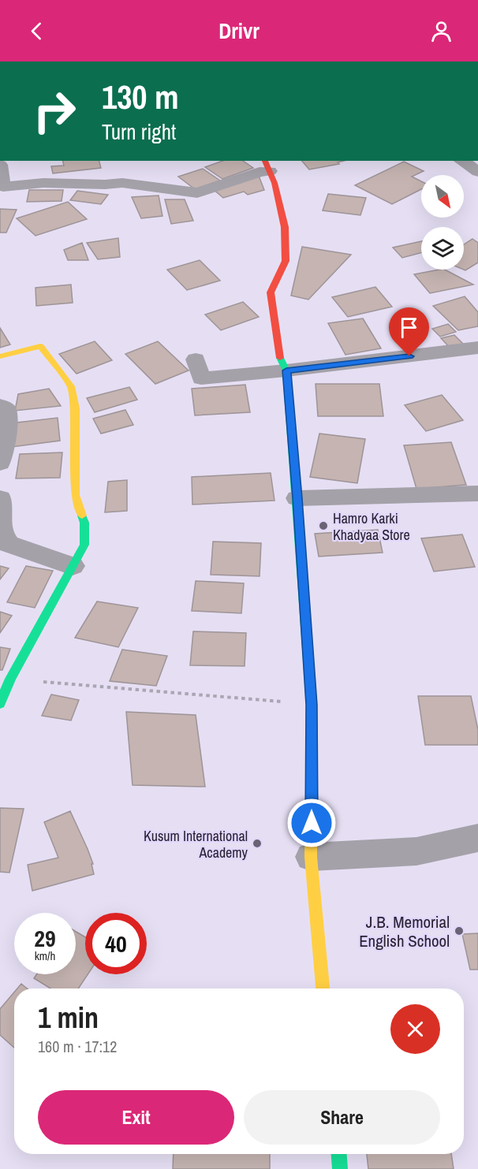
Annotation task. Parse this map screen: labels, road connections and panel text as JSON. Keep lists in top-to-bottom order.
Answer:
{
  "places": ["Hamro Karki Khadyaa Store", "Kusum International Academy", "J.B. Memorial English School"],
  "north": "bottom right",
  "page": {
    "header": "Drivr",
    "turn": ["130 m", "Turn right"],
    "speed": "29 km/h",
    "limit": "40",
    "heading": ["1 min", "160 m · 17:12"],
    "buttons": ["Exit", "Share"]
  }
}
